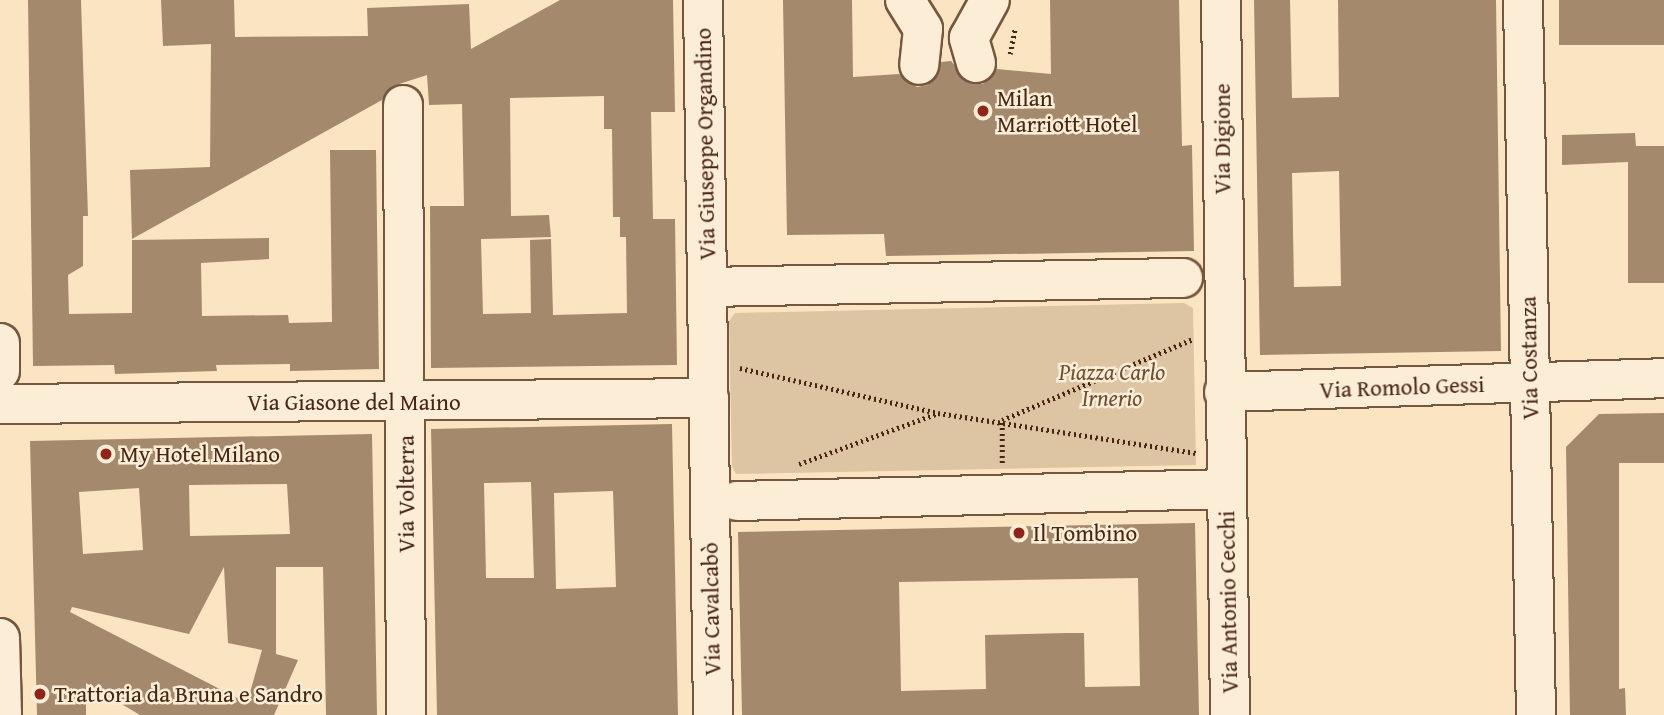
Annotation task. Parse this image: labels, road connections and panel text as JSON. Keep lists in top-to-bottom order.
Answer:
{
  "streets": {
    "street": [
      "Via Digione",
      "Via Giuseppe Organdino",
      "Via Costanza",
      "Via Romolo Gessi",
      "Via Giasone del Maino",
      "Via Volterra",
      "Via Antonio Cecchi",
      "Via Cavalcabò"
    ]
  },
  "crossings": [
    ["Via Digione", "Via Romolo Gessi"],
    ["Via Costanza", "Via Romolo Gessi"],
    ["Via Giasone del Maino", "Via Volterra"]
  ],
  "parks": ["Piazza Carlo Irnerio"],
  "places": [
    "Milan Marriott Hotel",
    "My Hotel Milano",
    "Il Tombino",
    "Trattoria da Bruna e Sandro"
  ]
}
